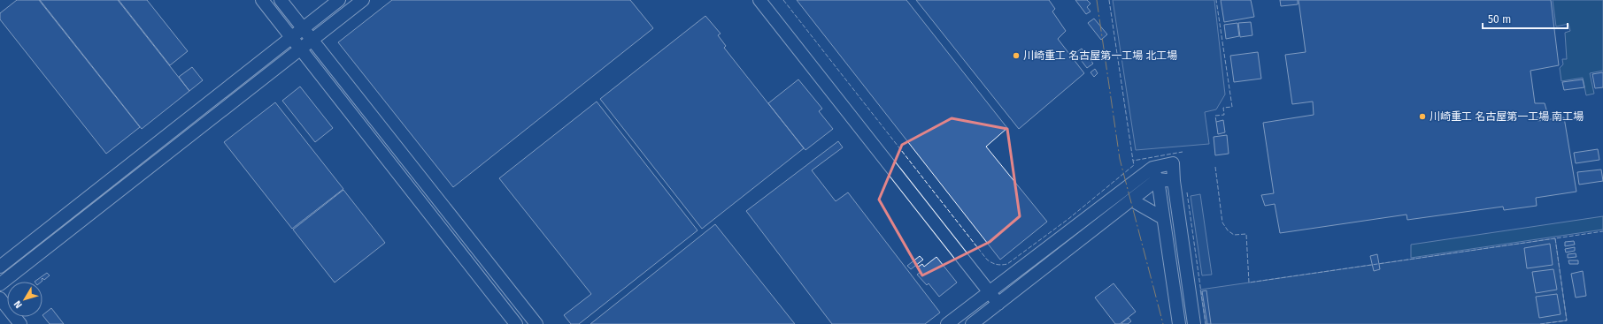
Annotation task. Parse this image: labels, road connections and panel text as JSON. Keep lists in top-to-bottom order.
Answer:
{
  "places": ["川崎重工 名古屋第一工場 北工場", "川崎重工 名古屋第一工場 南工場"],
  "scale_bar": "50 m",
  "north": "bottom left"
}
